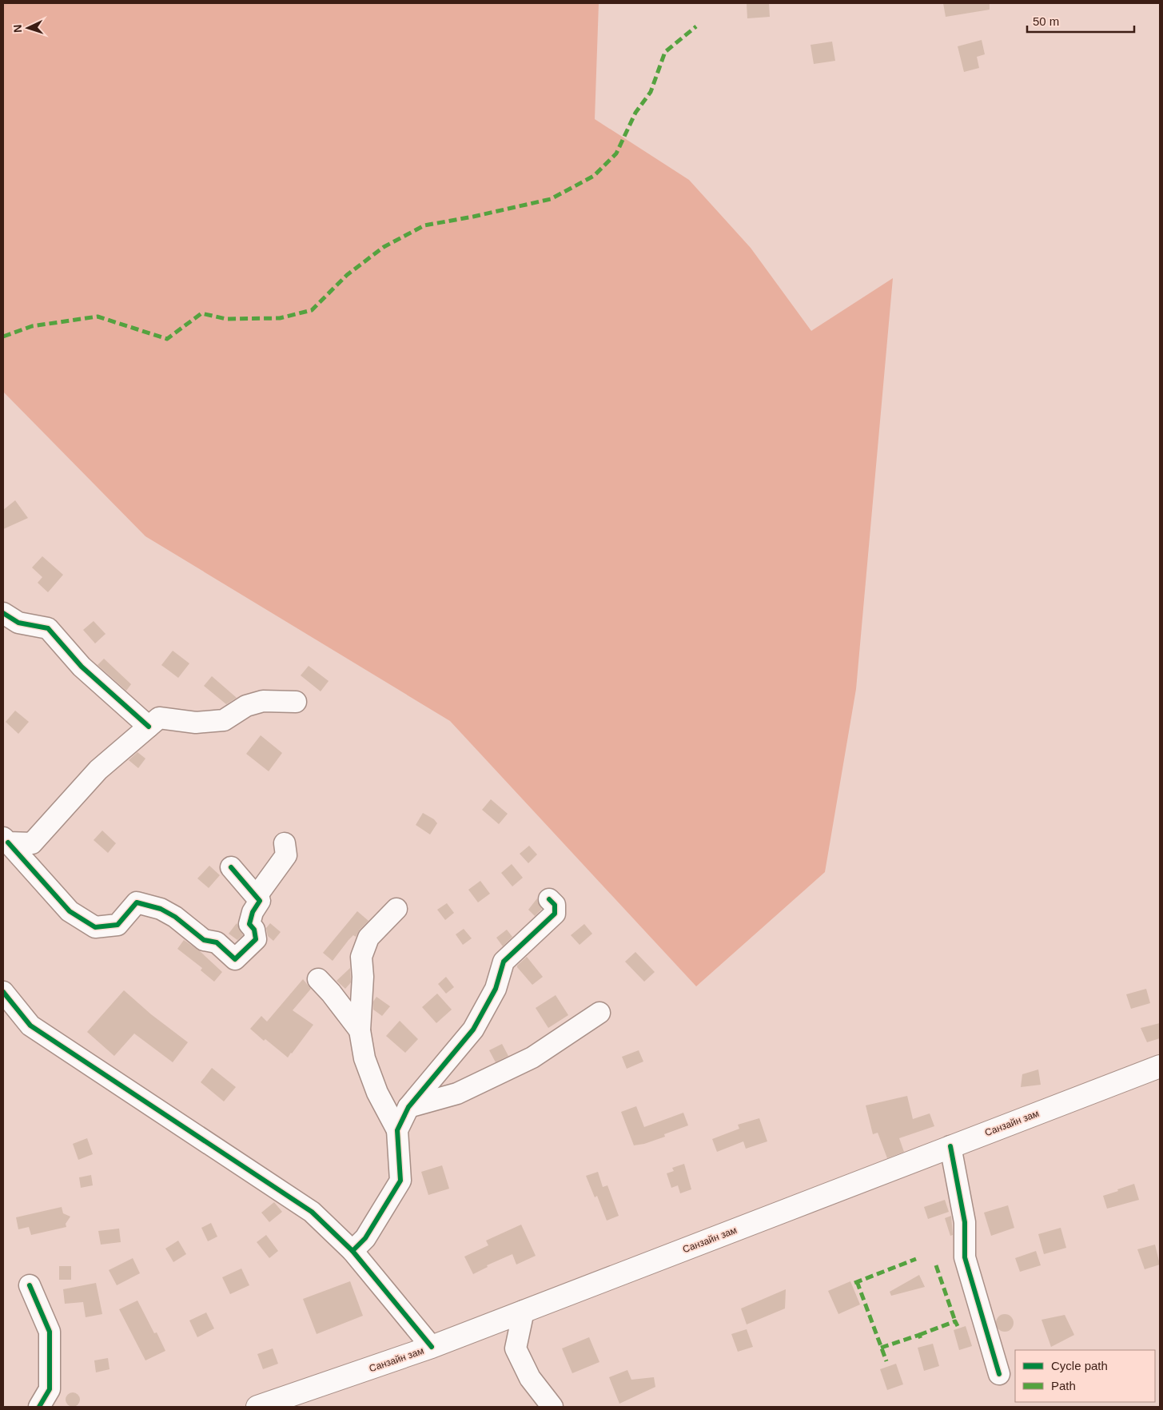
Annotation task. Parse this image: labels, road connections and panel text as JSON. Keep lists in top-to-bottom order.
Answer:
{
  "streets": {
    "main road": ["Санзайн зам"]
  },
  "legend": ["Cycle path", "Path"],
  "scale_bar": "50 m",
  "north": "left"
}
